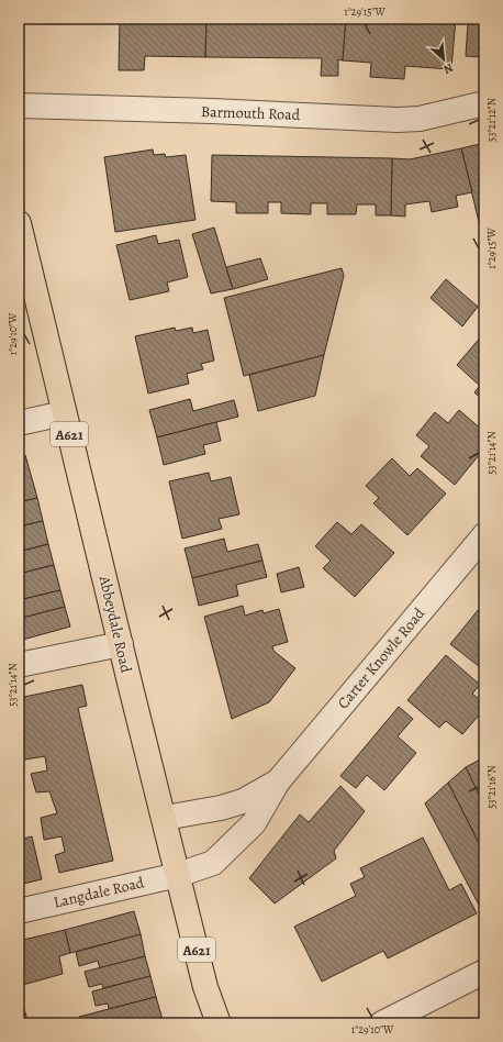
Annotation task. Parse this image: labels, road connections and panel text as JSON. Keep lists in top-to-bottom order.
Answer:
{
  "streets": {
    "main road": ["A621", "Abbeydale Road"],
    "street": ["Barmouth Road", "Carter Knowle Road", "Langdale Road"]
  },
  "crossings": [
    ["Abbeydale Road", "Carter Knowle Road"],
    ["Abbeydale Road", "Langdale Road"],
    ["Carter Knowle Road", "Langdale Road"]
  ],
  "north": "bottom right",
  "coordinates": [
    "1°29'15\"W",
    "53°21'12\"N",
    "1°29'10\"W",
    "53°21'14\"N",
    "53°21'16\"N"
  ]
}
